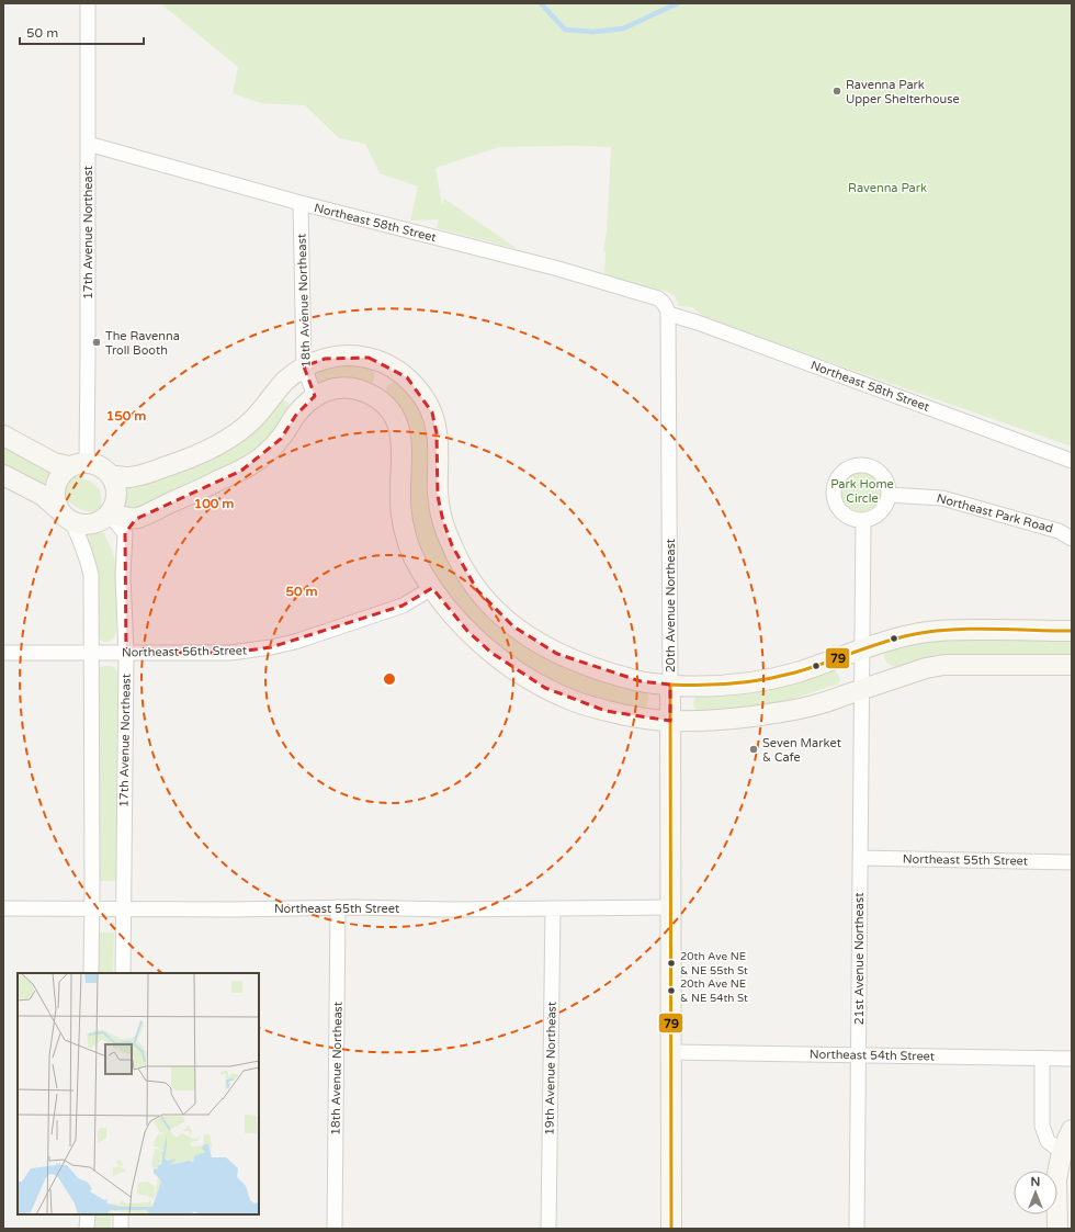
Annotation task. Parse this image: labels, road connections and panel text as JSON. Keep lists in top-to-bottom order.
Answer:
{
  "streets": {
    "main road": ["20th Avenue Northeast"],
    "street": [
      "Northeast 58th Street",
      "17th Avenue Northeast",
      "18th Avenue Northeast",
      "Northeast Park Road",
      "Northeast 56th Street",
      "Northeast 55th Street",
      "21st Avenue Northeast",
      "Northeast 54th Street",
      "19th Avenue Northeast"
    ]
  },
  "crossings": [
    ["Northeast 58th Street", "17th Avenue Northeast"],
    ["Northeast 58th Street", "18th Avenue Northeast"],
    ["Northeast 58th Street", "20th Avenue Northeast"],
    ["17th Avenue Northeast", "Northeast 56th Street"],
    ["17th Avenue Northeast", "Northeast 55th Street"],
    ["18th Avenue Northeast", "Northeast 55th Street"],
    ["Northeast Park Road", "21st Avenue Northeast"],
    ["20th Avenue Northeast", "Northeast 55th Street"],
    ["20th Avenue Northeast", "Northeast 54th Street"],
    ["Northeast 55th Street", "21st Avenue Northeast"],
    ["Northeast 55th Street", "19th Avenue Northeast"],
    ["21st Avenue Northeast", "Northeast 54th Street"]
  ],
  "parks": ["Ravenna Park", "Park Home Circle"],
  "places": [
    "Ravenna Park Upper Shelterhouse",
    "The Ravenna Troll Booth",
    "Seven Market & Cafe",
    "20th Ave NE & NE 55th St",
    "20th Ave NE & NE 54th St"
  ],
  "lines": ["transit line 79"],
  "scale_bar": "50 m",
  "north": "top",
  "rings": ["150 m", "100 m", "50 m"]
}
